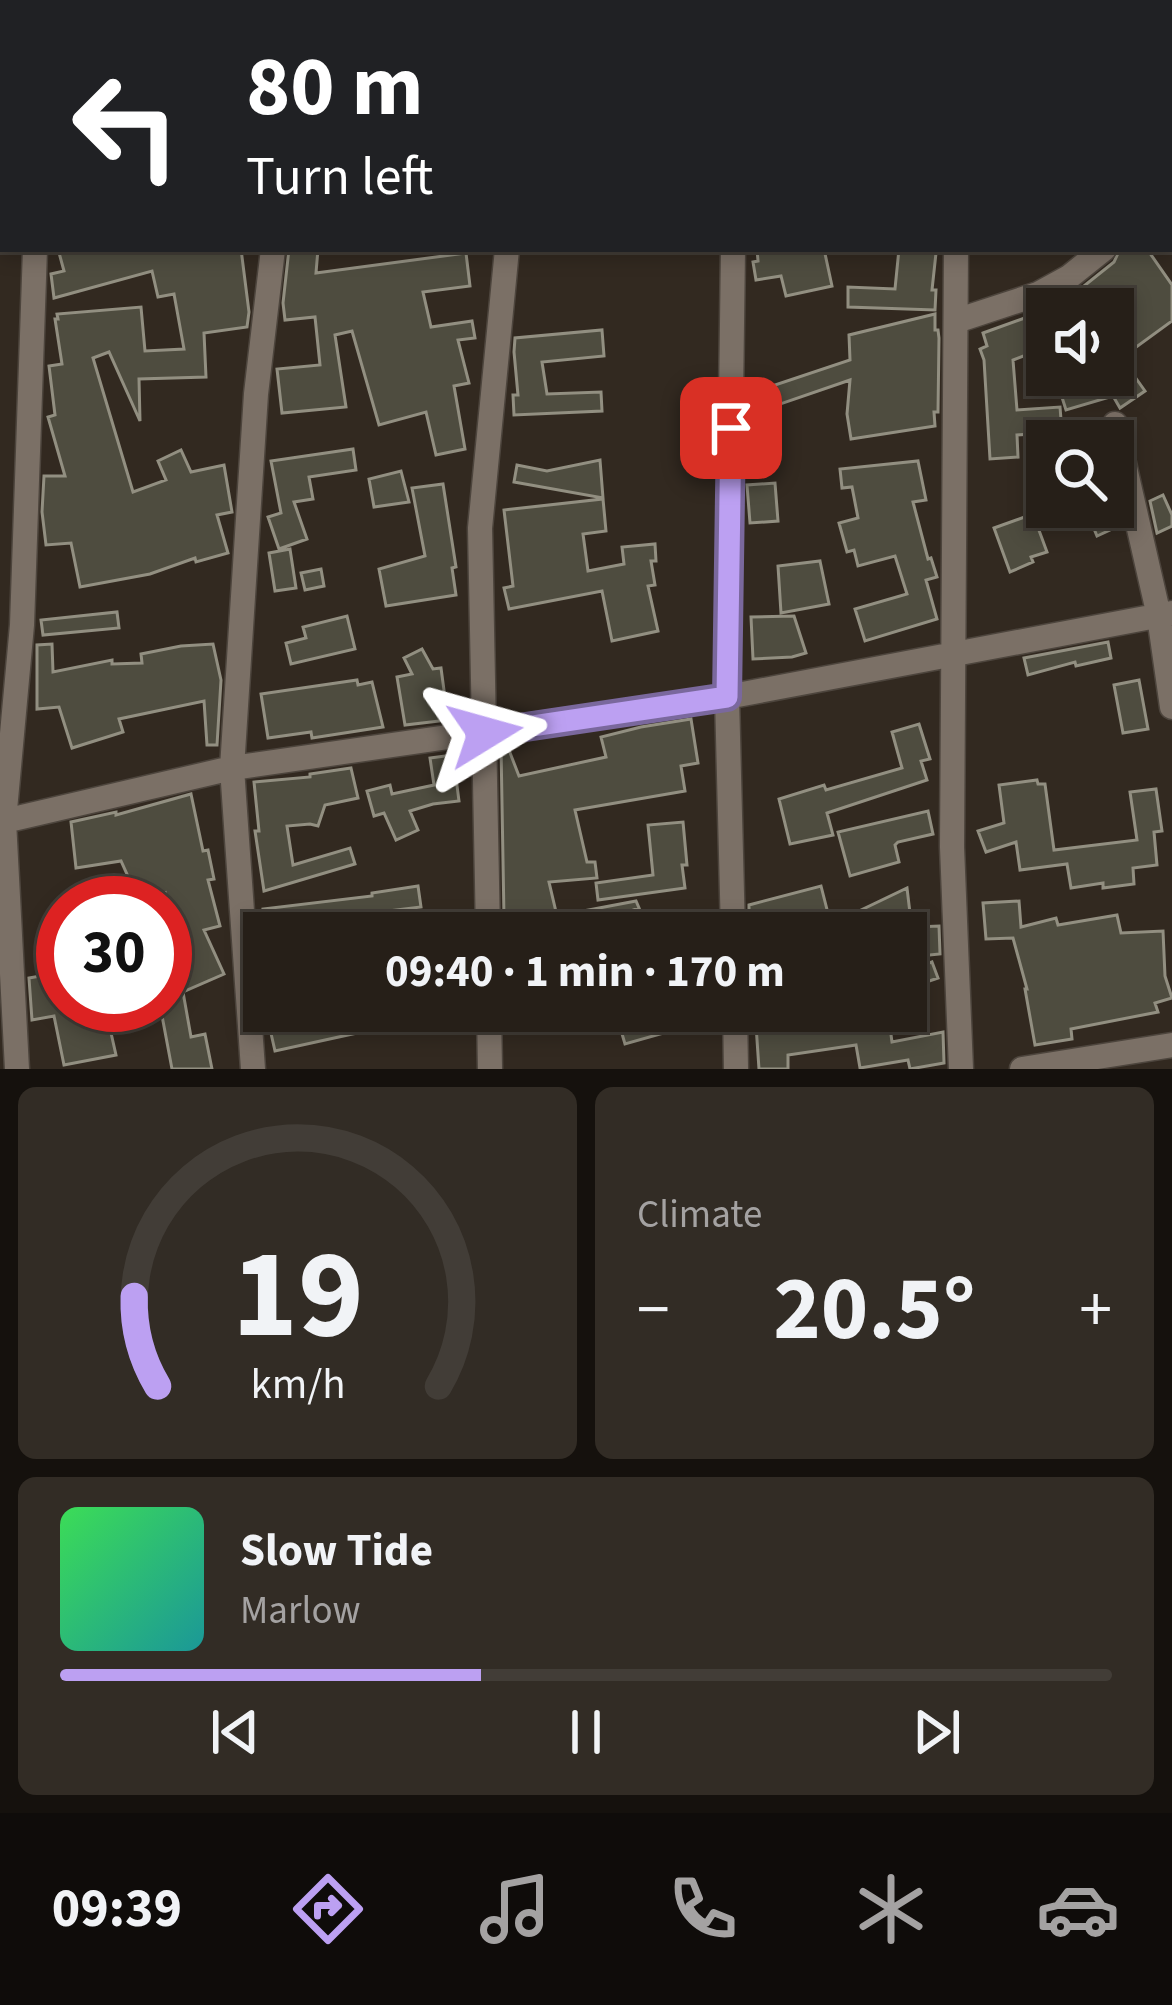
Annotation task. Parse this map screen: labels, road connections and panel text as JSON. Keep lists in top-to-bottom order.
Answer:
{
  "page": {
    "turn": ["80 m", "Turn left"],
    "limit": "30",
    "trip": "09:40 · 1 min · 170 m",
    "tile": "Climate",
    "heat": ["−", "20.5°", "+"],
    "song": ["Slow Tide", "Marlow"],
    "tabs": "09:39",
    "gauge": ["19", "km/h"]
  }
}
